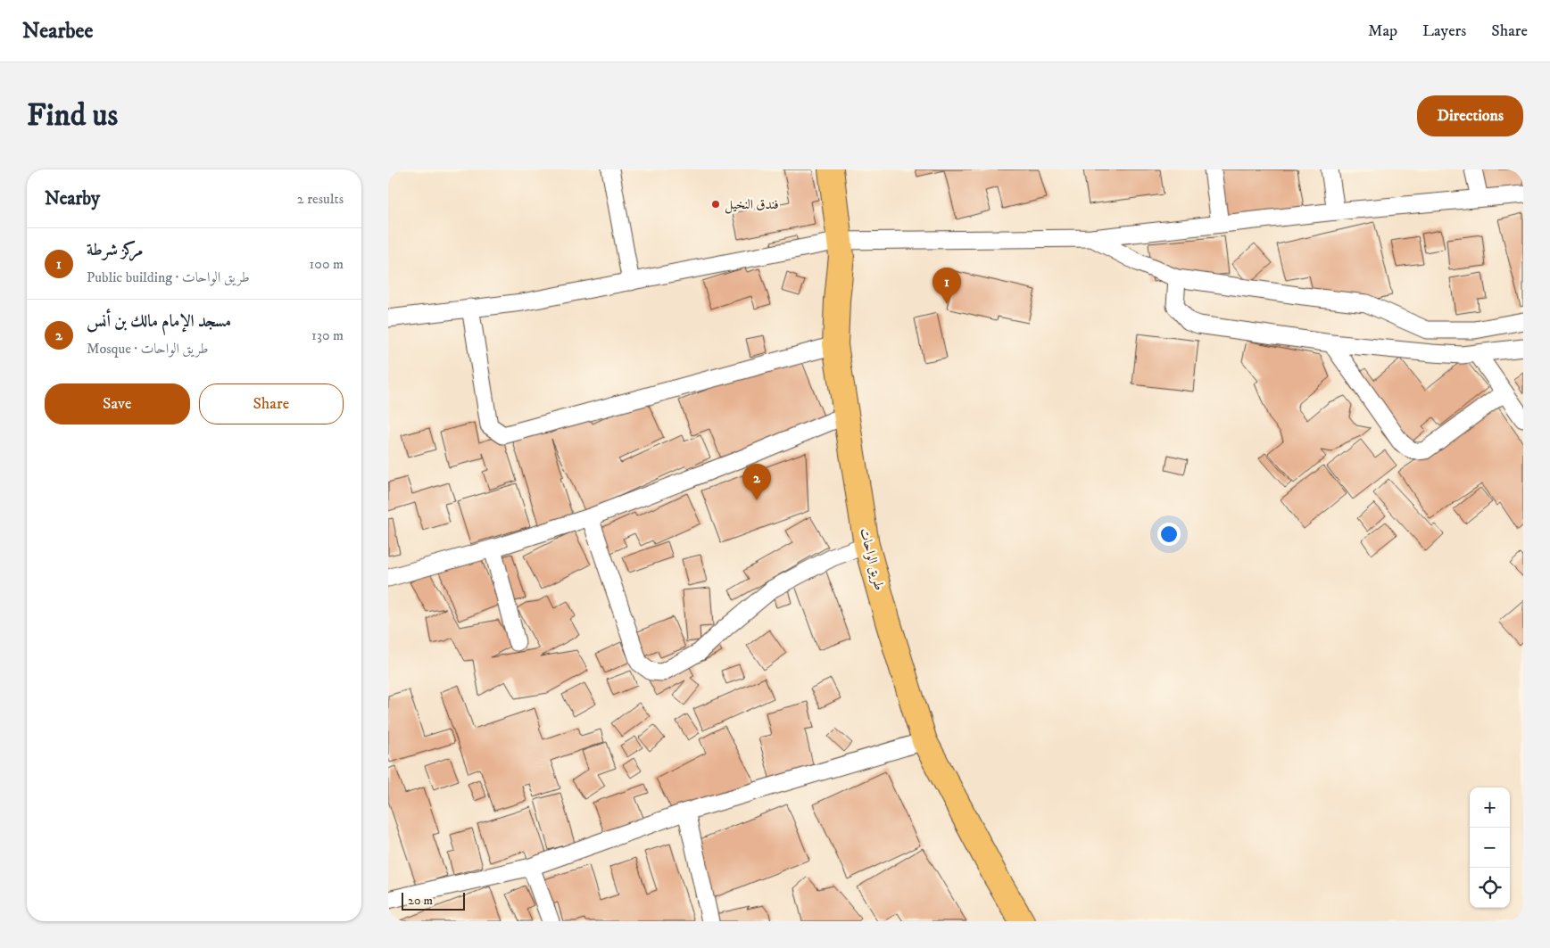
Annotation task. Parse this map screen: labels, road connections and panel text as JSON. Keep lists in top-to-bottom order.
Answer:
{
  "streets": {
    "main road": ["طريق الواحات"]
  },
  "places": ["فندق النخيل"],
  "scale_bar": "20 m",
  "page": {
    "header": "Nearbee",
    "nav": ["Map", "Layers", "Share"],
    "buttons": [
      "Directions",
      ["Save", "Share"]
    ],
    "title": "Find us",
    "heading": ["Nearby", "2 results"],
    "list": [
      {
        "mark": "1",
        "name": "مركز شرطة",
        "note": "Public building · طريق الواحات",
        "value": "100 m"
      },
      {
        "mark": "2",
        "name": "مسجد الإمام مالك بن أنس",
        "note": "Mosque · طريق الواحات",
        "value": "130 m"
      }
    ],
    "pins": ["1", "2"],
    "map_buttons": ["+", "−"],
    "scale": "20 m"
  }
}
